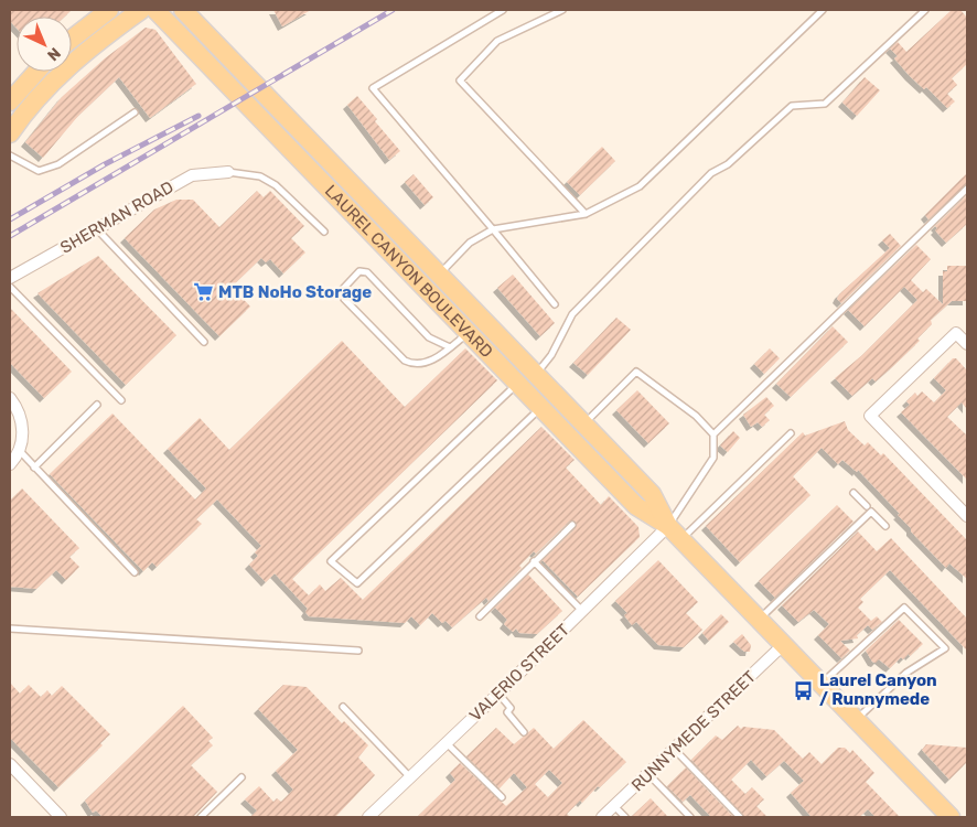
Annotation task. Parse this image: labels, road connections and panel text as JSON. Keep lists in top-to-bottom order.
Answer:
{
  "streets": {
    "main road": ["LAUREL CANYON BOULEVARD"],
    "street": ["SHERMAN ROAD", "VALERIO STREET", "RUNNYMEDE STREET"]
  },
  "crossings": [
    ["LAUREL CANYON BOULEVARD", "VALERIO STREET"],
    ["LAUREL CANYON BOULEVARD", "RUNNYMEDE STREET"]
  ],
  "places": {
    "supermarket": ["MTB NoHo Storage"],
    "bus stop": ["Laurel Canyon / Runnymede"]
  },
  "north": "bottom right"
}
